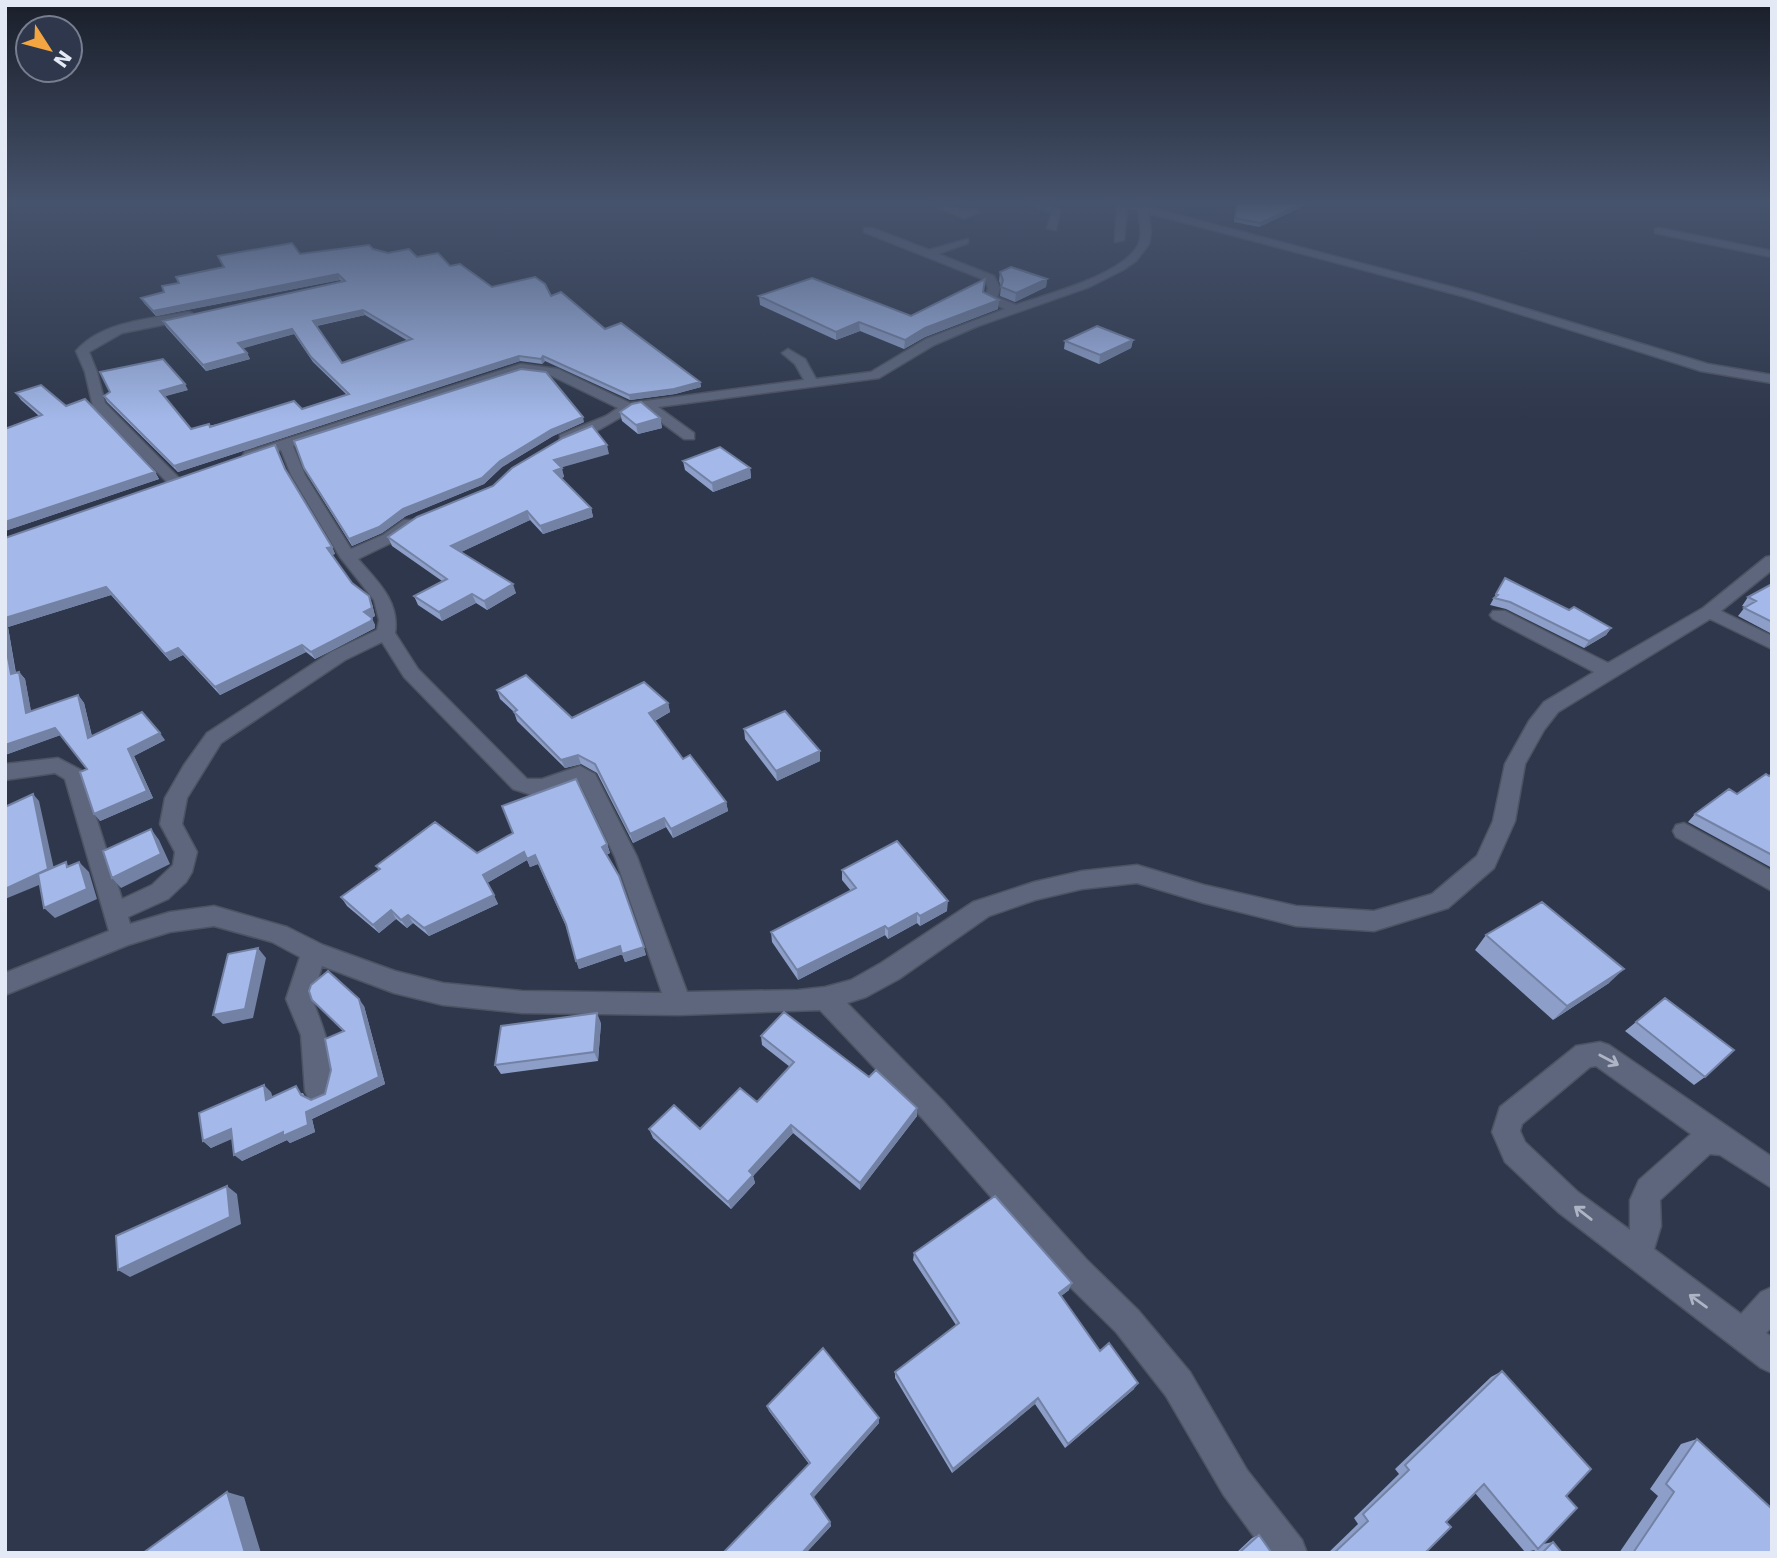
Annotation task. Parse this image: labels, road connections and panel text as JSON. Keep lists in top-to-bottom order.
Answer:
{
  "north": "bottom right"
}
